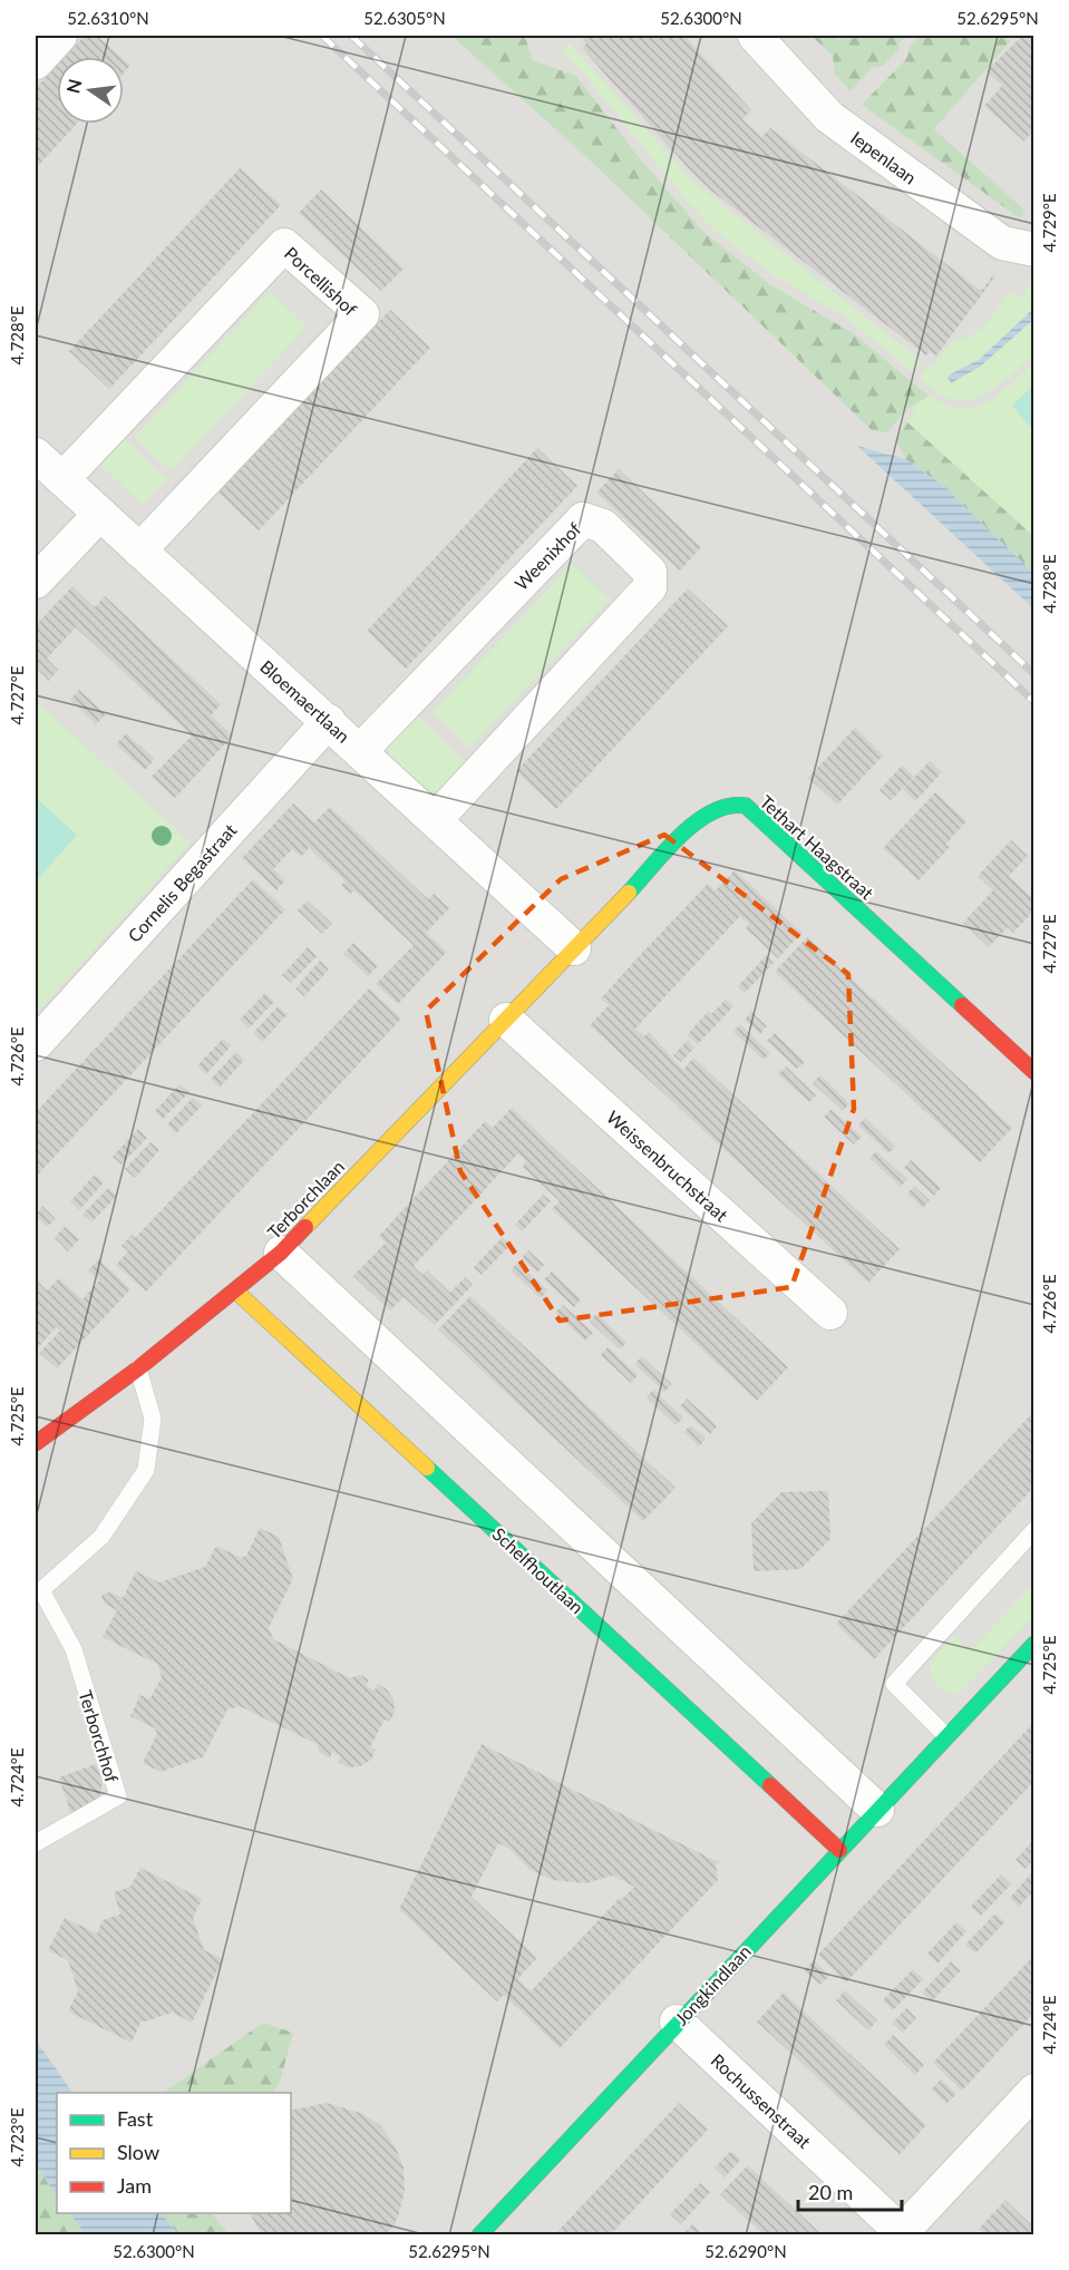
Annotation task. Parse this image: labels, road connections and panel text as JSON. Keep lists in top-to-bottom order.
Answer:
{
  "streets": {
    "street": [
      "Iepenlaan",
      "Porcellishof",
      "Weenixhof",
      "Bloemaertlaan",
      "Tethart Haagstraat",
      "Cornelis Begastraat",
      "Weissenbruchstraat",
      "Terborchlaan",
      "Schelfhoutlaan",
      "Jongkindlaan",
      "Rochussenstraat"
    ],
    "lane": ["Terborchhof"]
  },
  "crossings": [
    ["Porcellishof", "Bloemaertlaan"],
    ["Weenixhof", "Bloemaertlaan"],
    ["Bloemaertlaan", "Tethart Haagstraat"],
    ["Bloemaertlaan", "Cornelis Begastraat"],
    ["Bloemaertlaan", "Terborchlaan"],
    ["Tethart Haagstraat", "Terborchlaan"],
    ["Weissenbruchstraat", "Terborchlaan"],
    ["Terborchlaan", "Schelfhoutlaan"],
    ["Terborchlaan", "Terborchhof"],
    ["Schelfhoutlaan", "Jongkindlaan"],
    ["Jongkindlaan", "Rochussenstraat"]
  ],
  "legend": ["Fast", "Slow", "Jam"],
  "scale_bar": "20 m",
  "north": "left",
  "coordinates": [
    "52.6310°N",
    "52.6305°N",
    "52.6300°N",
    "52.6295°N",
    "4.729°E",
    "4.728°E",
    "4.727°E",
    "4.726°E",
    "4.725°E",
    "4.724°E",
    "4.723°E",
    "52.6290°N"
  ]
}
